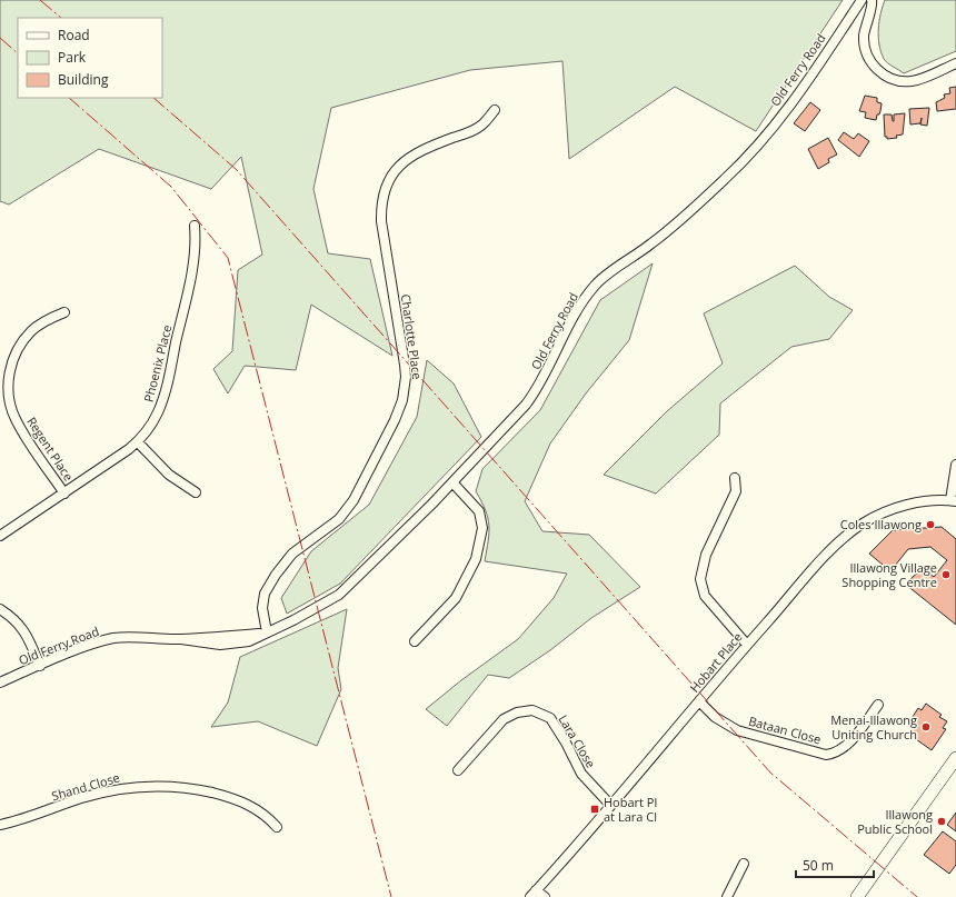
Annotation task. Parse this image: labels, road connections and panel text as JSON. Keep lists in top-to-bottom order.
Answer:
{
  "streets": {
    "street": [
      "Old Ferry Road",
      "Charlotte Place",
      "Phoenix Place",
      "Regent Place",
      "Hobart Place",
      "Bataan Close",
      "Lara Close",
      "Shand Close"
    ]
  },
  "crossings": [
    ["Old Ferry Road", "Charlotte Place"],
    ["Phoenix Place", "Regent Place"],
    ["Hobart Place", "Bataan Close"],
    ["Hobart Place", "Lara Close"]
  ],
  "places": {
    "other": [
      "Coles Illawong",
      "Illawong Village Shopping Centre",
      "Menai-Illawong Uniting Church",
      "Illawong Public School"
    ],
    "transit": ["Hobart Pl at Lara Cl"]
  },
  "legend": ["Road", "Park", "Building"],
  "scale_bar": "50 m"
}
